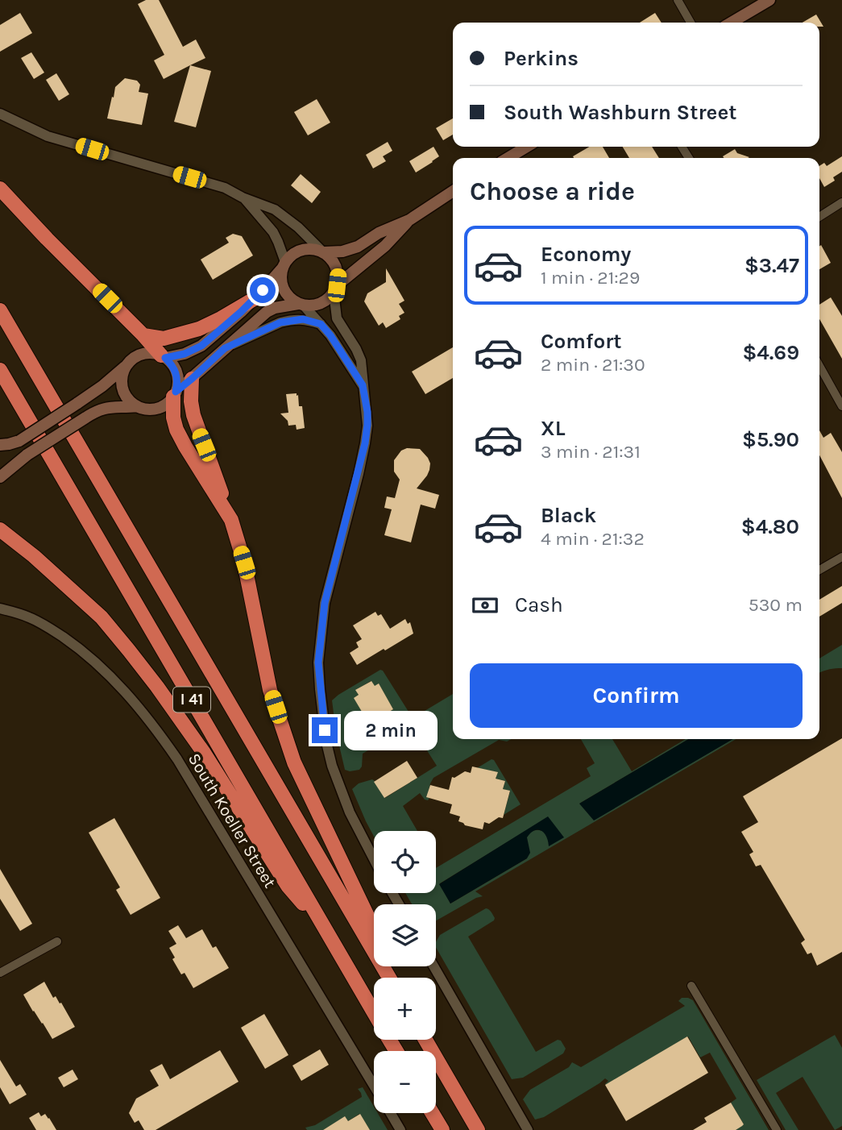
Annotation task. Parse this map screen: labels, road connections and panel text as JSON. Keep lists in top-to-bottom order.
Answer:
{
  "streets": {
    "highway": ["I 41"],
    "street": ["South Koeller Street"]
  },
  "page": {
    "banner": ["Perkins", "South Washburn Street"],
    "heading": "Choose a ride",
    "list": [
      {
        "name": "Economy",
        "note": "1 min · 21:29",
        "value": "$3.47"
      },
      {
        "name": "Comfort",
        "note": "2 min · 21:30",
        "value": "$4.69"
      },
      {
        "name": "XL",
        "note": "3 min · 21:31",
        "value": "$5.90"
      },
      {
        "name": "Black",
        "note": "4 min · 21:32",
        "value": "$4.80"
      }
    ],
    "pay": ["Cash", "530 m"],
    "buttons": "Confirm",
    "bubble": "2 min",
    "map_buttons": ["+", "−"]
  }
}
